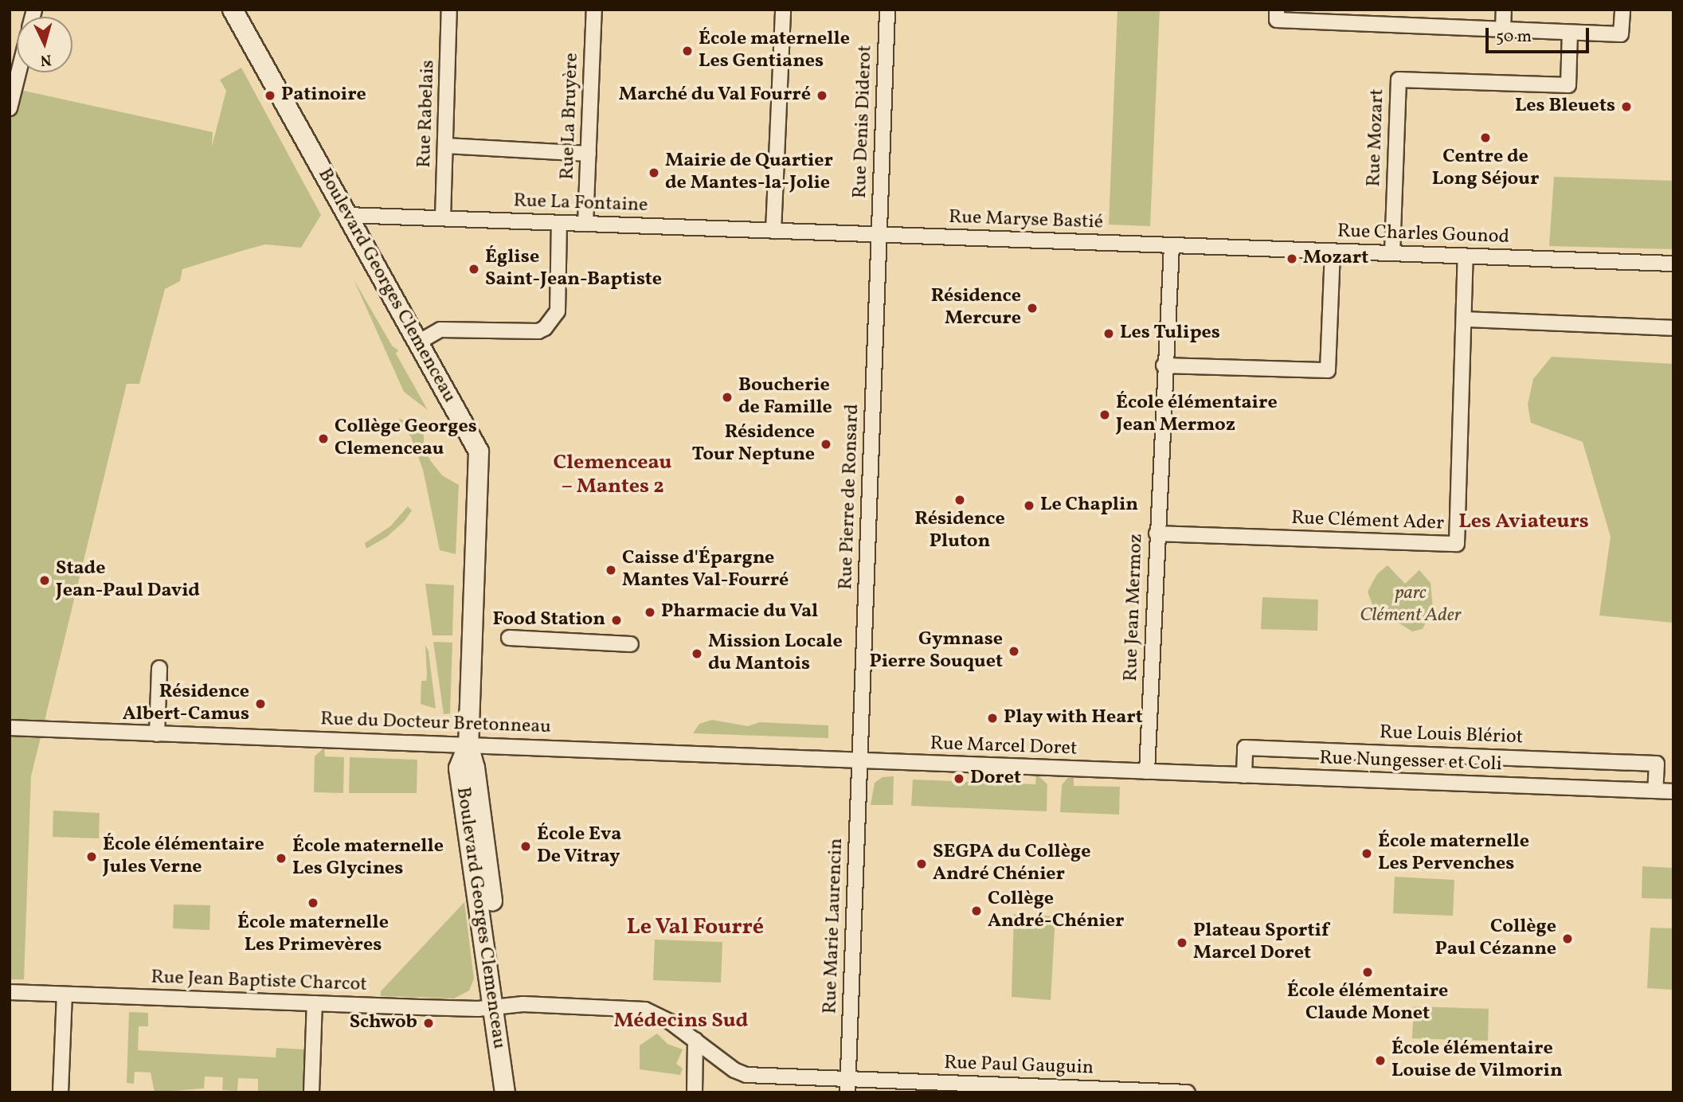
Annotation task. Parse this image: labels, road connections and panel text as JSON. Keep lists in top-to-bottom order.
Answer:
{
  "streets": {
    "main road": ["Boulevard Georges Clemenceau"],
    "street": [
      "Rue Rabelais",
      "Rue La Bruyère",
      "Rue Denis Diderot",
      "Rue Mozart",
      "Rue La Fontaine",
      "Rue Maryse Bastié",
      "Rue Charles Gounod",
      "Rue Pierre de Ronsard",
      "Rue Clément Ader",
      "Rue Jean Mermoz",
      "Rue du Docteur Bretonneau",
      "Rue Louis Blériot",
      "Rue Marcel Doret",
      "Rue Nungesser et Coli",
      "Rue Marie Laurencin",
      "Rue Jean Baptiste Charcot",
      "Rue Paul Gauguin"
    ]
  },
  "crossings": [
    ["Rue Rabelais", "Rue La Fontaine"],
    ["Rue La Bruyère", "Rue La Fontaine"],
    ["Rue Denis Diderot", "Rue La Fontaine"],
    ["Rue Denis Diderot", "Rue Maryse Bastié"],
    ["Rue Denis Diderot", "Rue Pierre de Ronsard"],
    ["Rue Mozart", "Rue Charles Gounod"],
    ["Rue La Fontaine", "Rue Maryse Bastié"],
    ["Rue La Fontaine", "Boulevard Georges Clemenceau"],
    ["Rue La Fontaine", "Rue Pierre de Ronsard"],
    ["Rue Maryse Bastié", "Rue Charles Gounod"],
    ["Rue Maryse Bastié", "Rue Pierre de Ronsard"],
    ["Rue Maryse Bastié", "Rue Jean Mermoz"],
    ["Rue Charles Gounod", "Rue Clément Ader"],
    ["Rue Charles Gounod", "Rue Jean Mermoz"],
    ["Boulevard Georges Clemenceau", "Rue du Docteur Bretonneau"],
    ["Boulevard Georges Clemenceau", "Rue Jean Baptiste Charcot"],
    ["Rue Pierre de Ronsard", "Rue du Docteur Bretonneau"],
    ["Rue Pierre de Ronsard", "Rue Marcel Doret"],
    ["Rue Pierre de Ronsard", "Rue Marie Laurencin"],
    ["Rue Clément Ader", "Rue Jean Mermoz"],
    ["Rue Jean Mermoz", "Rue Marcel Doret"],
    ["Rue Jean Mermoz", "Rue Nungesser et Coli"],
    ["Rue du Docteur Bretonneau", "Rue Marcel Doret"],
    ["Rue du Docteur Bretonneau", "Rue Marie Laurencin"],
    ["Rue Louis Blériot", "Rue Nungesser et Coli"],
    ["Rue Marcel Doret", "Rue Nungesser et Coli"],
    ["Rue Marcel Doret", "Rue Marie Laurencin"],
    ["Rue Marie Laurencin", "Rue Paul Gauguin"],
    ["Rue Jean Baptiste Charcot", "Rue Paul Gauguin"]
  ],
  "districts": [
    "Clemenceau – Mantes 2",
    "Les Aviateurs",
    "Le Val Fourré",
    "Médecins Sud"
  ],
  "parks": ["parc Clément Ader"],
  "places": [
    "École maternelle Les Gentianes",
    "Patinoire",
    "Marché du Val Fourré",
    "Les Bleuets",
    "Centre de Long Séjour",
    "Mairie de Quartier de Mantes-la-Jolie",
    "Mozart",
    "Église Saint-Jean-Baptiste",
    "Résidence Mercure",
    "Les Tulipes",
    "Boucherie de Famille",
    "École élémentaire Jean Mermoz",
    "Collège Georges Clemenceau",
    "Résidence Tour Neptune",
    "Résidence Pluton",
    "Le Chaplin",
    "Caisse d'Épargne Mantes Val-Fourré",
    "Stade Jean-Paul David",
    "Pharmacie du Val",
    "Food Station",
    "Gymnase Pierre Souquet",
    "Mission Locale du Mantois",
    "Résidence Albert-Camus",
    "Play with Heart",
    "Doret",
    "École Eva De Vitray",
    "École maternelle Les Pervenches",
    "École élémentaire Jules Verne",
    "École maternelle Les Glycines",
    "SEGPA du Collège André Chénier",
    "École maternelle Les Primevères",
    "Collège André-Chénier",
    "Collège Paul Cézanne",
    "Plateau Sportif Marcel Doret",
    "École élémentaire Claude Monet",
    "Schwob",
    "École élémentaire Louise de Vilmorin"
  ],
  "scale_bar": "50 m",
  "north": "bottom"
}
